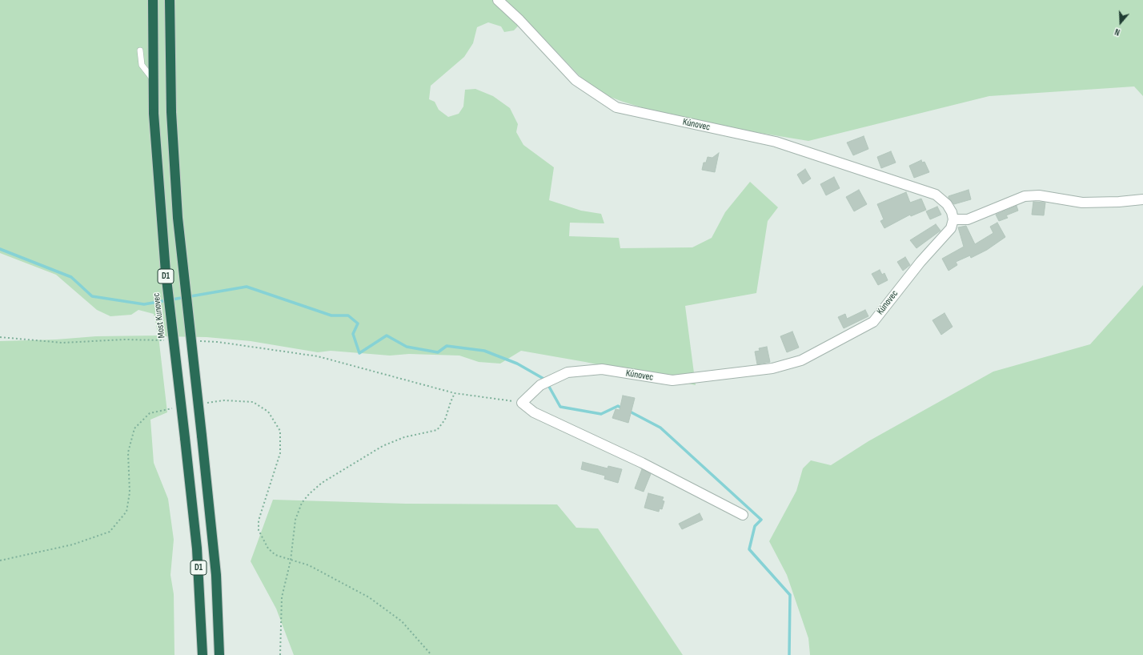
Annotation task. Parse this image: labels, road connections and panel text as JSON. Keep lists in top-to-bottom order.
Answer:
{
  "streets": {
    "highway": ["D1", "Most Kunovec"],
    "street": ["Kúnovec"]
  },
  "crossings": [
    ["D1", "Most Kunovec"]
  ],
  "north": "bottom"
}
